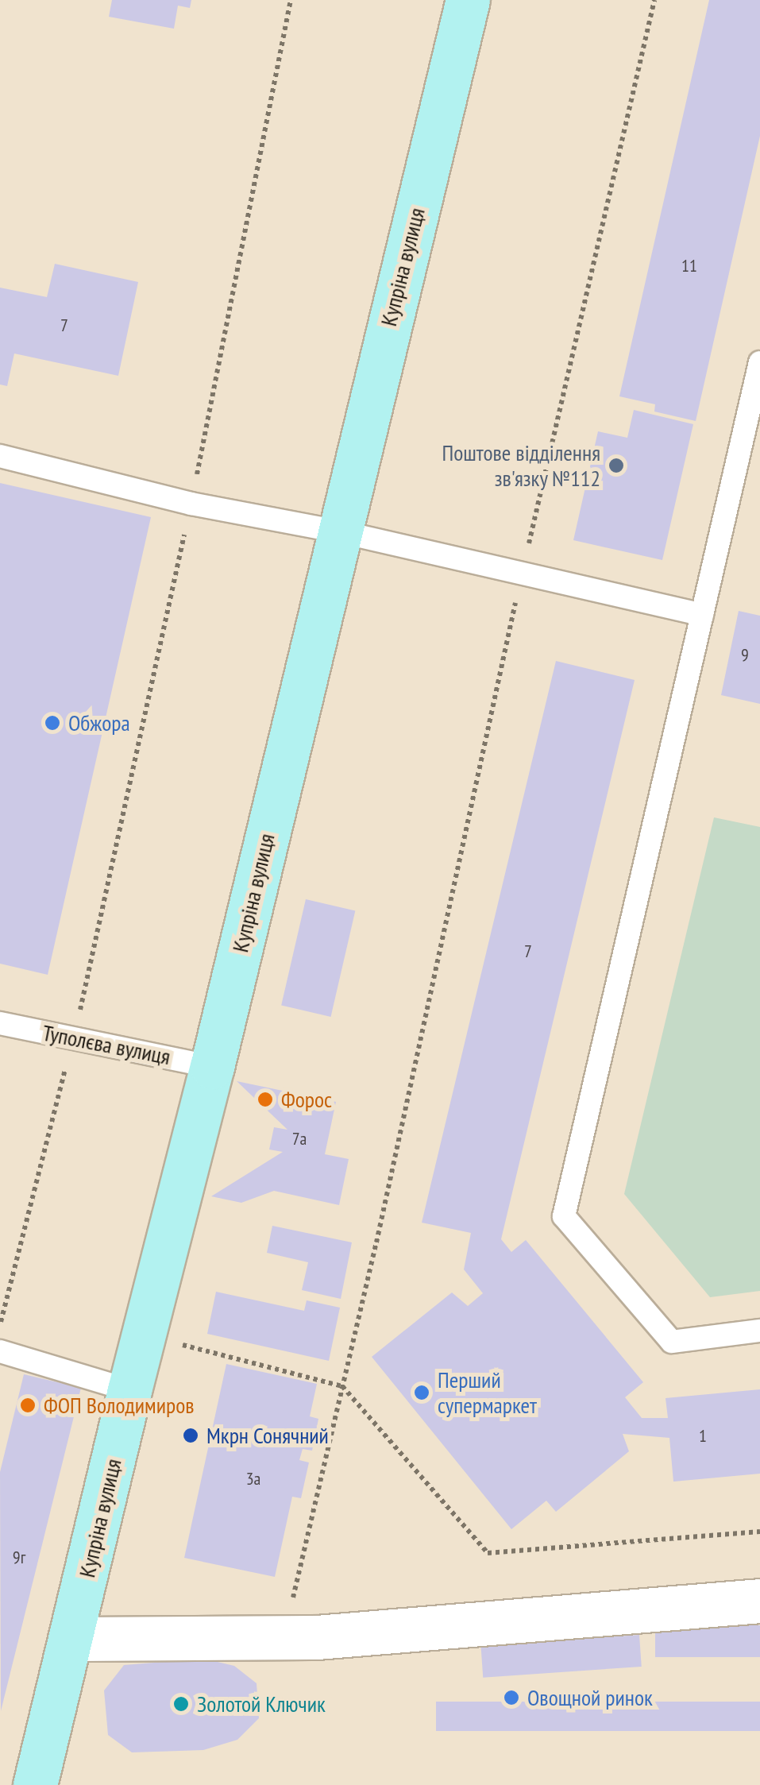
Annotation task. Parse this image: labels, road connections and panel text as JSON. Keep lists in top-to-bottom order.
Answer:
{
  "streets": {
    "main road": ["Купріна вулиця"],
    "lane": ["Туполєва вулиця"]
  },
  "crossings": [
    ["Купріна вулиця", "Туполєва вулиця"]
  ],
  "places": [
    "Поштове відділення зв'язку №112",
    "Обжора",
    "Форос",
    "Перший супермаркет",
    "ФОП Володимиров",
    "Мкрн Сонячний",
    "Овощной ринок",
    "Золотой Ключик"
  ],
  "house_numbers": [
    "11",
    "7",
    "9",
    "7",
    "7а",
    "1",
    "3а",
    "9г"
  ]
}
